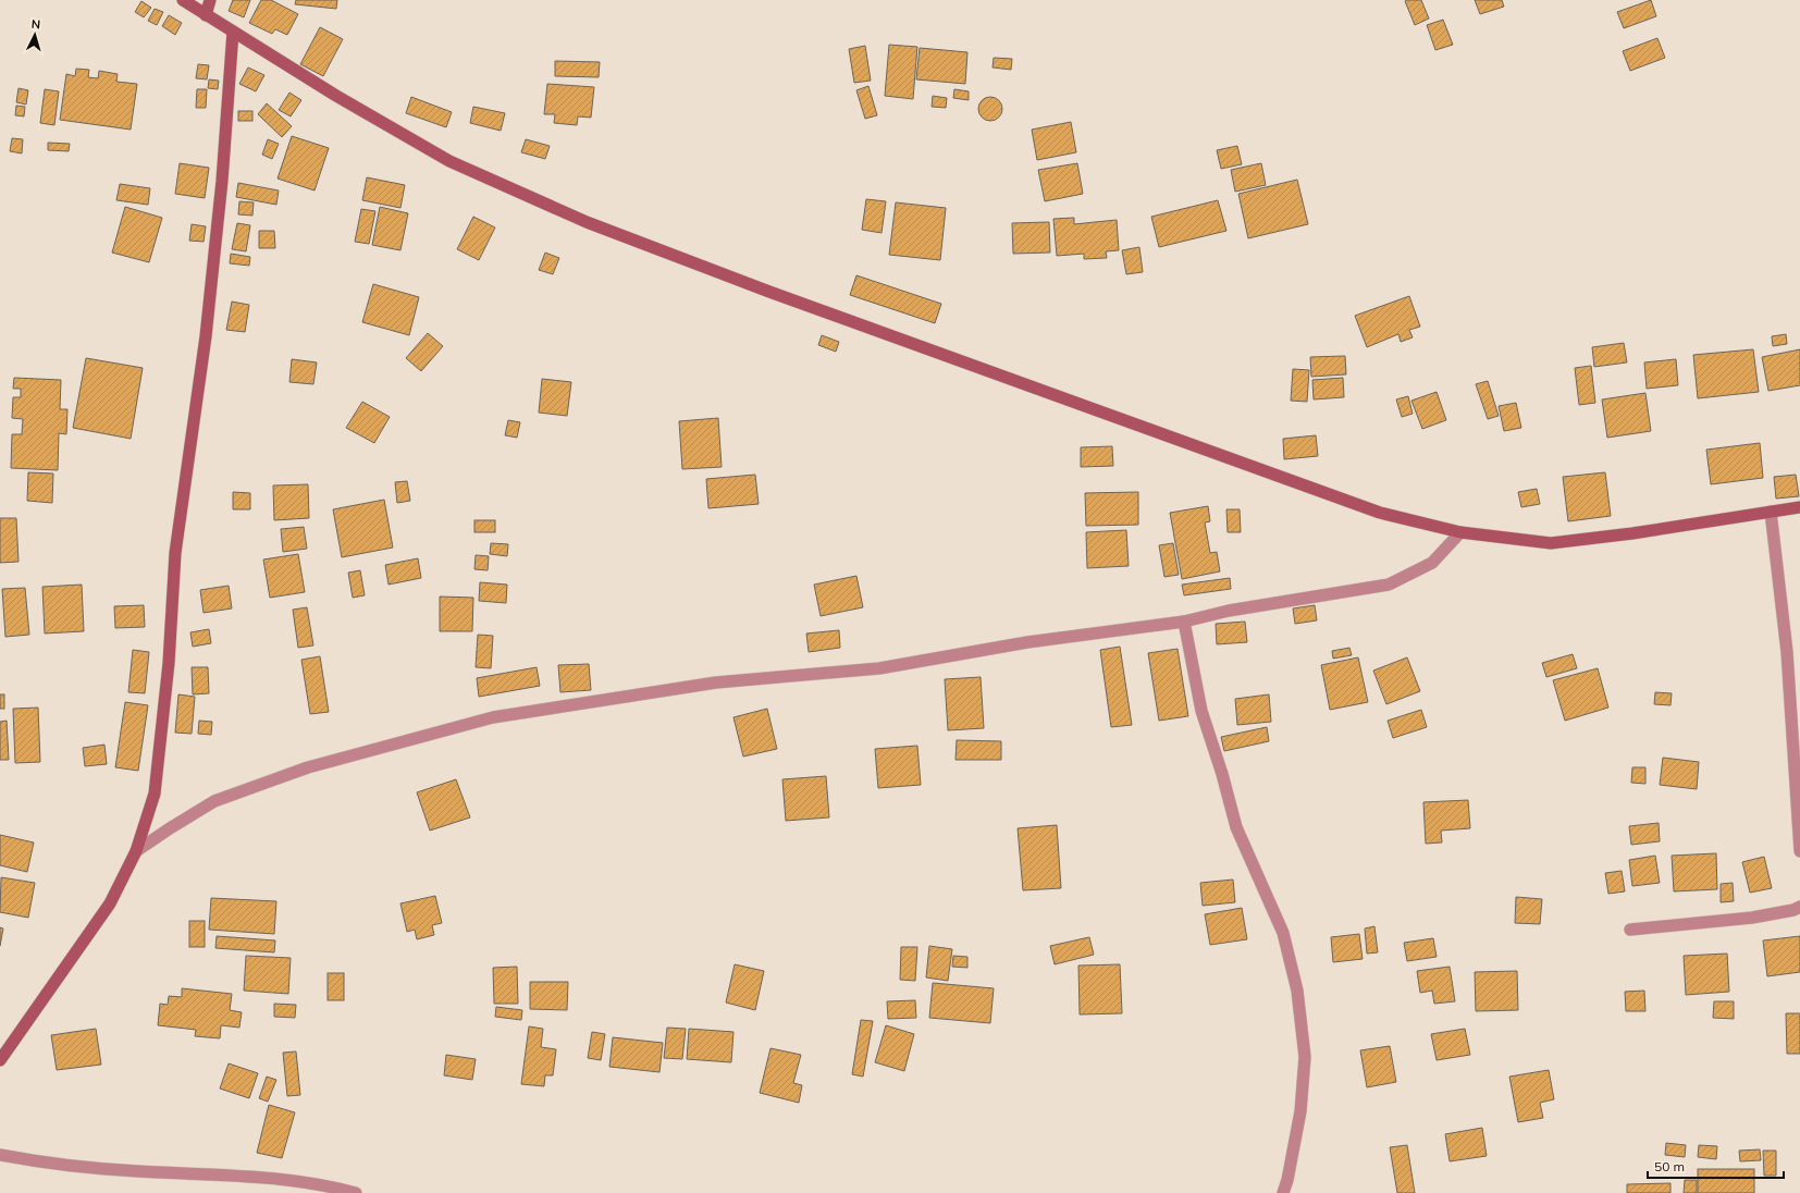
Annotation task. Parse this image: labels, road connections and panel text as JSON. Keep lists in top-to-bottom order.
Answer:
{
  "scale_bar": "50 m",
  "north": "top"
}
